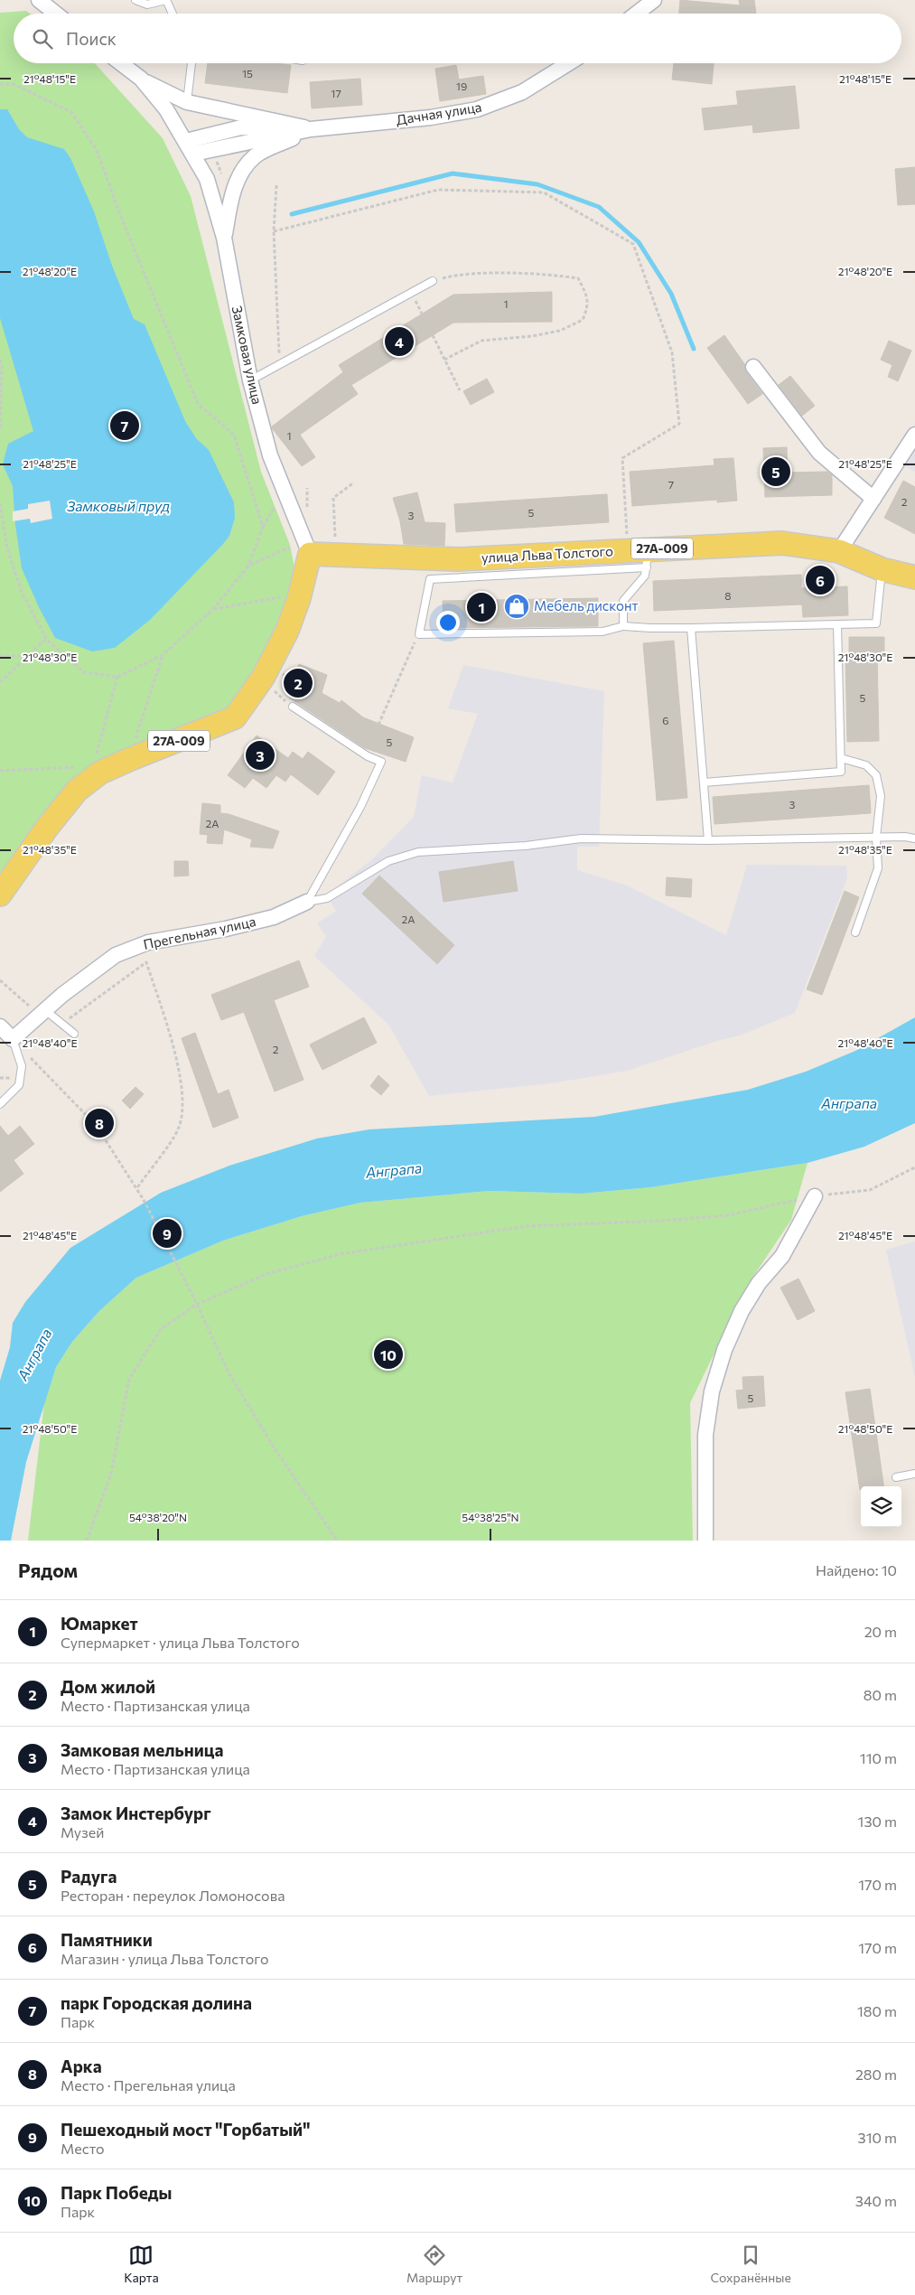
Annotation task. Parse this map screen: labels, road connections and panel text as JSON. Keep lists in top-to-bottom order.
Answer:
{
  "streets": {
    "main road": ["27А-009", "улица Льва Толстого"],
    "street": ["Дачная улица", "Замковая улица", "Прегельная улица"]
  },
  "crossings": [
    ["Дачная улица", "Замковая улица"],
    ["Замковая улица", "27А-009"],
    ["Замковая улица", "улица Льва Толстого"],
    ["27А-009", "улица Льва Толстого"]
  ],
  "water": ["Замковый пруд", "Анграпа"],
  "places": {
    "shop": ["Мебель дисконт"]
  },
  "house_numbers": [
    "15",
    "19",
    "17",
    "1",
    "1",
    "7",
    "2",
    "5",
    "3",
    "8",
    "5",
    "6",
    "5",
    "3",
    "2А",
    "2А",
    "2",
    "5"
  ],
  "page": {
    "search": "Поиск",
    "pins": [
      "4",
      "7",
      "5",
      "6",
      "1",
      "2",
      "3",
      "8",
      "9",
      "10"
    ],
    "heading": ["Рядом", "Найдено: 10"],
    "list": [
      {
        "mark": "1",
        "name": "Юмаркет",
        "note": "Супермаркет · улица Льва Толстого",
        "value": "20 m"
      },
      {
        "mark": "2",
        "name": "Дом жилой",
        "note": "Место · Партизанская улица",
        "value": "80 m"
      },
      {
        "mark": "3",
        "name": "Замковая мельница",
        "note": "Место · Партизанская улица",
        "value": "110 m"
      },
      {
        "mark": "4",
        "name": "Замок Инстербург",
        "note": "Музей",
        "value": "130 m"
      },
      {
        "mark": "5",
        "name": "Радуга",
        "note": "Ресторан · переулок Ломоносова",
        "value": "170 m"
      },
      {
        "mark": "6",
        "name": "Памятники",
        "note": "Магазин · улица Льва Толстого",
        "value": "170 m"
      },
      {
        "mark": "7",
        "name": "парк Городская долина",
        "note": "Парк",
        "value": "180 m"
      },
      {
        "mark": "8",
        "name": "Арка",
        "note": "Место · Прегельная улица",
        "value": "280 m"
      },
      {
        "mark": "9",
        "name": "Пешеходный мост \"Горбатый\"",
        "note": "Место",
        "value": "310 m"
      },
      {
        "mark": "10",
        "name": "Парк Победы",
        "note": "Парк",
        "value": "340 m"
      }
    ],
    "nav": ["Карта", "Маршрут", "Сохранённые"]
  },
  "coordinates": [
    "21°48'15\"E",
    "21°48'20\"E",
    "21°48'25\"E",
    "21°48'30\"E",
    "21°48'35\"E",
    "21°48'40\"E",
    "21°48'45\"E",
    "21°48'50\"E",
    "54°38'20\"N",
    "54°38'25\"N"
  ]
}
